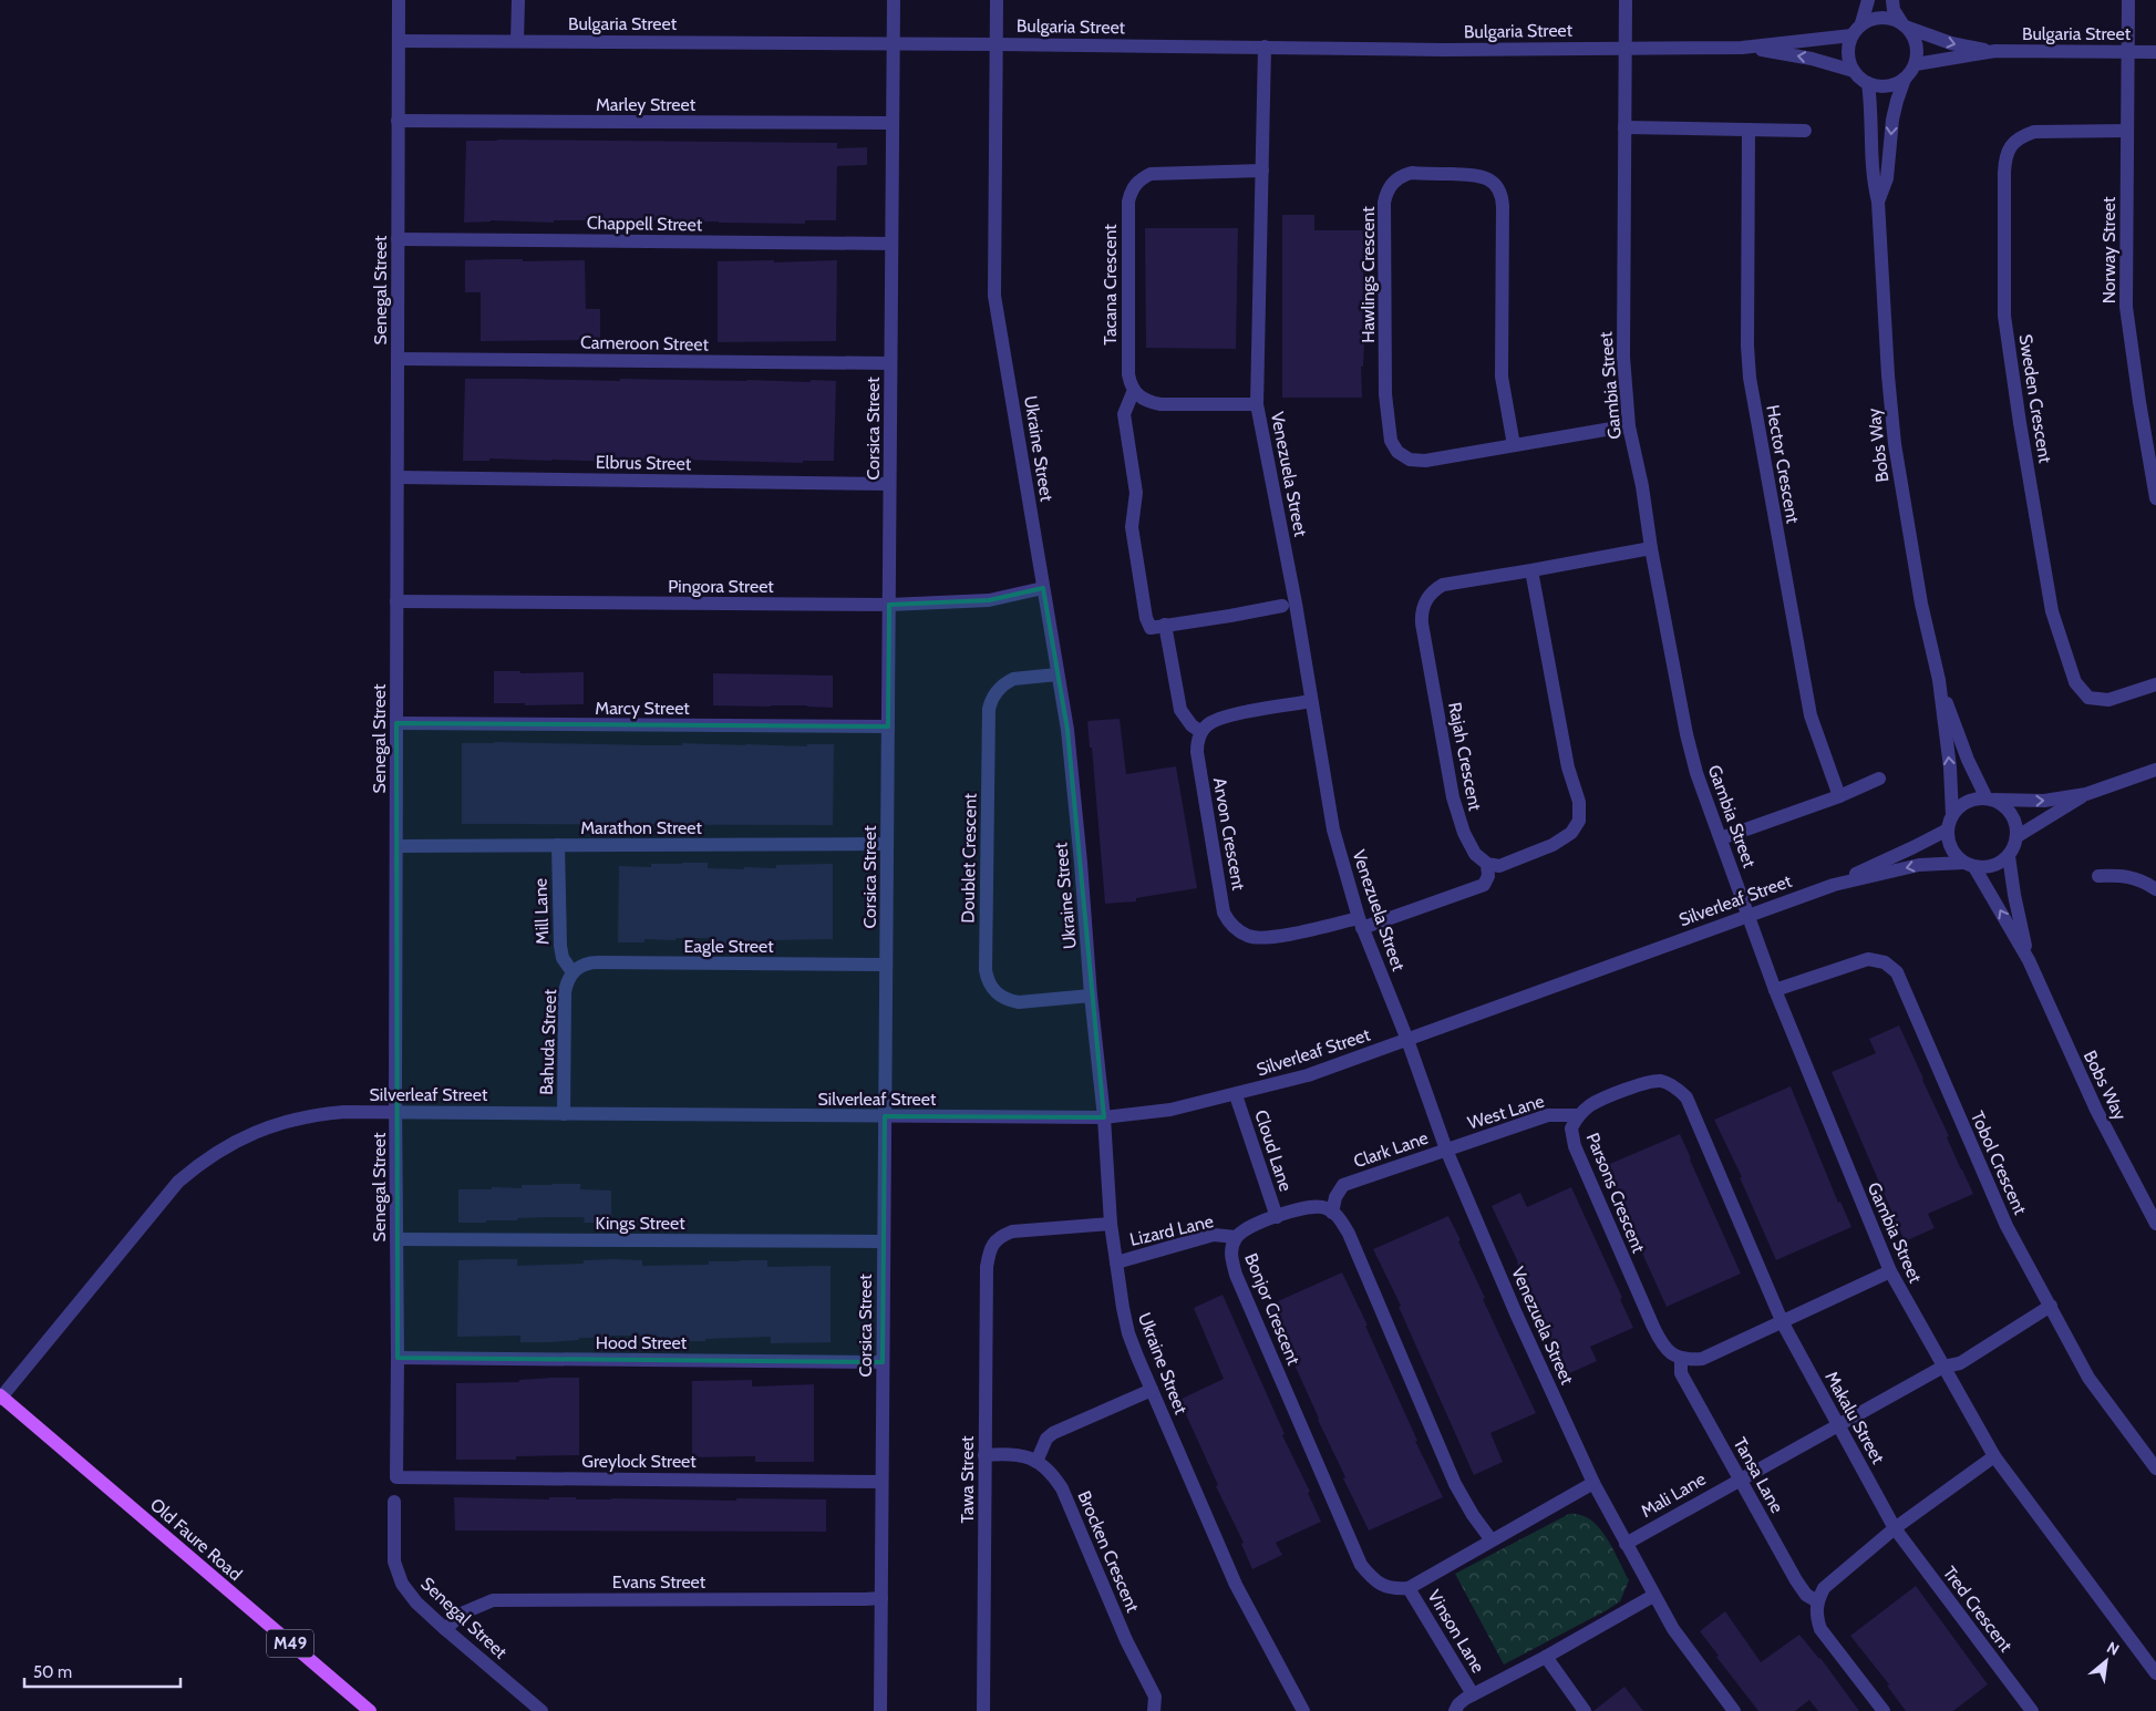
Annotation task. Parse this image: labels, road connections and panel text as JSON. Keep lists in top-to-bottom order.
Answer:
{
  "streets": {
    "main road": ["Old Faure Road", "M49"],
    "street": [
      "Bulgaria Street",
      "Marley Street",
      "Chappell Street",
      "Norway Street",
      "Hawlings Crescent",
      "Tacana Crescent",
      "Senegal Street",
      "Cameroon Street",
      "Gambia Street",
      "Sweden Crescent",
      "Corsica Street",
      "Bobs Way",
      "Ukraine Street",
      "Elbrus Street",
      "Hector Crescent",
      "Venezuela Street",
      "Pingora Street",
      "Marcy Street",
      "Rajah Crescent",
      "Marathon Street",
      "Arvon Crescent",
      "Doublet Crescent",
      "Silverleaf Street",
      "Mill Lane",
      "Eagle Street",
      "Bahuda Street",
      "West Lane",
      "Clark Lane",
      "Cloud Lane",
      "Tobol Crescent",
      "Parsons Crescent",
      "Kings Street",
      "Lizard Lane",
      "Bonjor Crescent",
      "Hood Street",
      "Makalu Street",
      "Greylock Street",
      "Tansa Lane",
      "Tawa Street",
      "Mali Lane",
      "Brocken Crescent",
      "Evans Street",
      "Tred Crescent",
      "Vinson Lane"
    ]
  },
  "crossings": [
    ["Bulgaria Street", "Norway Street"],
    ["Bulgaria Street", "Senegal Street"],
    ["Bulgaria Street", "Gambia Street"],
    ["Bulgaria Street", "Corsica Street"],
    ["Bulgaria Street", "Bobs Way"],
    ["Bulgaria Street", "Ukraine Street"],
    ["Bulgaria Street", "Venezuela Street"],
    ["Marley Street", "Senegal Street"],
    ["Marley Street", "Corsica Street"],
    ["Chappell Street", "Senegal Street"],
    ["Chappell Street", "Corsica Street"],
    ["Norway Street", "Sweden Crescent"],
    ["Hawlings Crescent", "Gambia Street"],
    ["Tacana Crescent", "Venezuela Street"],
    ["Senegal Street", "Cameroon Street"],
    ["Senegal Street", "Elbrus Street"],
    ["Senegal Street", "Pingora Street"],
    ["Senegal Street", "Marcy Street"],
    ["Senegal Street", "Marathon Street"],
    ["Senegal Street", "Silverleaf Street"],
    ["Senegal Street", "Kings Street"],
    ["Senegal Street", "Hood Street"],
    ["Senegal Street", "Greylock Street"],
    ["Senegal Street", "Evans Street"],
    ["Cameroon Street", "Corsica Street"],
    ["Gambia Street", "Rajah Crescent"],
    ["Gambia Street", "Silverleaf Street"],
    ["Gambia Street", "Tobol Crescent"],
    ["Gambia Street", "Mali Lane"],
    ["Corsica Street", "Elbrus Street"],
    ["Corsica Street", "Pingora Street"],
    ["Corsica Street", "Marcy Street"],
    ["Corsica Street", "Marathon Street"],
    ["Corsica Street", "Silverleaf Street"],
    ["Corsica Street", "Eagle Street"],
    ["Corsica Street", "Kings Street"],
    ["Corsica Street", "Hood Street"],
    ["Corsica Street", "Greylock Street"],
    ["Corsica Street", "Evans Street"],
    ["Bobs Way", "Silverleaf Street"],
    ["Ukraine Street", "Pingora Street"],
    ["Ukraine Street", "Doublet Crescent"],
    ["Ukraine Street", "Silverleaf Street"],
    ["Ukraine Street", "Lizard Lane"],
    ["Ukraine Street", "Tawa Street"],
    ["Venezuela Street", "Arvon Crescent"],
    ["Venezuela Street", "Silverleaf Street"],
    ["Venezuela Street", "West Lane"],
    ["Venezuela Street", "Clark Lane"],
    ["Venezuela Street", "Mali Lane"],
    ["Rajah Crescent", "Arvon Crescent"],
    ["Marathon Street", "Mill Lane"],
    ["Silverleaf Street", "Bahuda Street"],
    ["Silverleaf Street", "Cloud Lane"],
    ["Silverleaf Street", "Old Faure Road"],
    ["Mill Lane", "Eagle Street"],
    ["Mill Lane", "Bahuda Street"],
    ["Eagle Street", "Bahuda Street"],
    ["West Lane", "Clark Lane"],
    ["West Lane", "Parsons Crescent"],
    ["Clark Lane", "Bonjor Crescent"],
    ["Cloud Lane", "Bonjor Crescent"],
    ["Tobol Crescent", "Mali Lane"],
    ["Parsons Crescent", "Makalu Street"],
    ["Parsons Crescent", "Tansa Lane"],
    ["Lizard Lane", "Bonjor Crescent"],
    ["Bonjor Crescent", "Vinson Lane"],
    ["Makalu Street", "Mali Lane"],
    ["Makalu Street", "Tred Crescent"],
    ["Tansa Lane", "Mali Lane"],
    ["Tawa Street", "Brocken Crescent"]
  ],
  "scale_bar": "50 m",
  "north": "top right"
}
